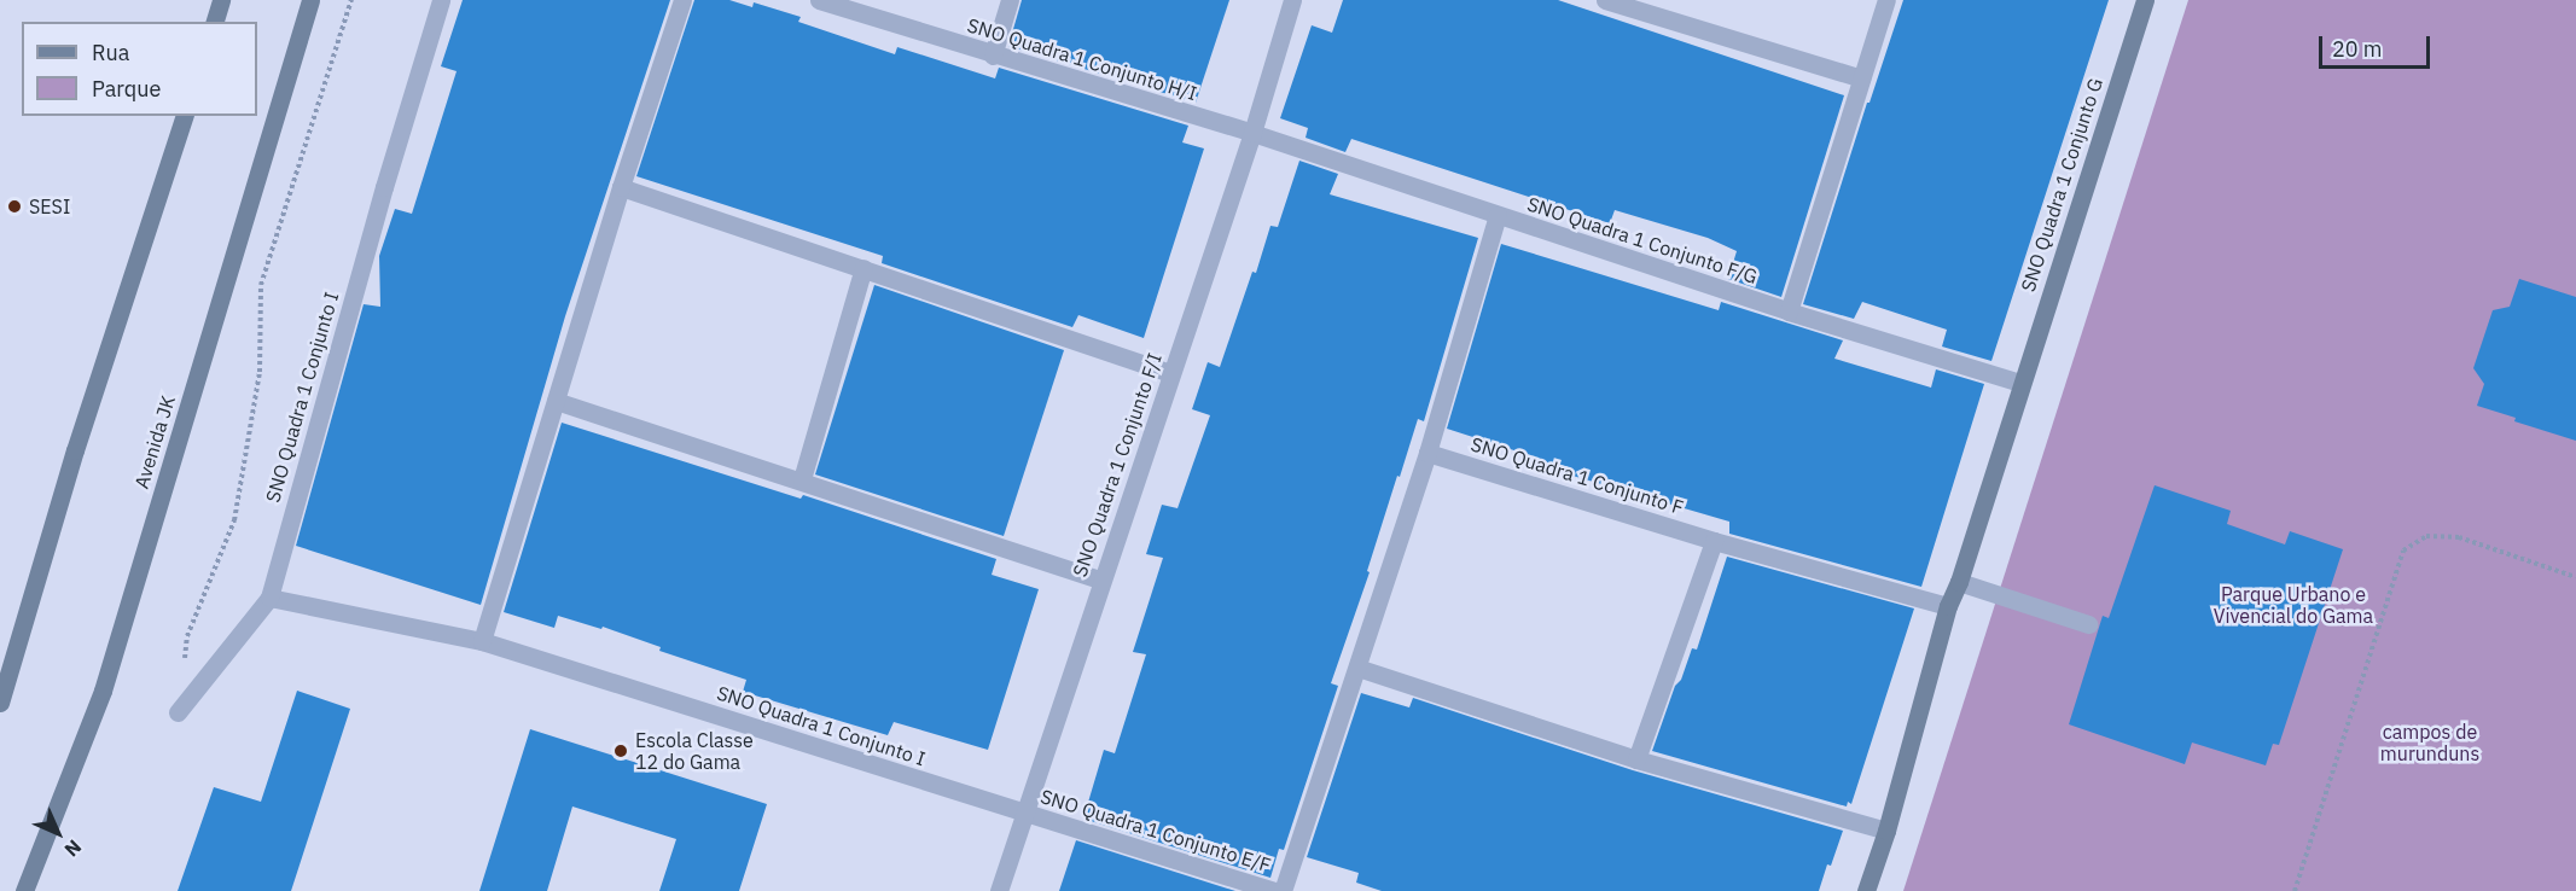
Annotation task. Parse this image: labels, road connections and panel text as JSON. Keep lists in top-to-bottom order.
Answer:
{
  "streets": {
    "main road": ["SNO Quadra 1 Conjunto G", "Avenida JK"],
    "street": [
      "SNO Quadra 1 Conjunto H/I",
      "SNO Quadra 1 Conjunto F/G",
      "SNO Quadra 1 Conjunto I",
      "SNO Quadra 1 Conjunto F/I",
      "SNO Quadra 1 Conjunto F",
      "SNO Quadra 1 Conjunto E/F"
    ]
  },
  "crossings": [
    ["SNO Quadra 1 Conjunto H/I", "SNO Quadra 1 Conjunto F/G"],
    ["SNO Quadra 1 Conjunto H/I", "SNO Quadra 1 Conjunto F/I"],
    ["SNO Quadra 1 Conjunto G", "SNO Quadra 1 Conjunto F/G"],
    ["SNO Quadra 1 Conjunto F/G", "SNO Quadra 1 Conjunto F/I"],
    ["SNO Quadra 1 Conjunto I", "SNO Quadra 1 Conjunto F/I"],
    ["SNO Quadra 1 Conjunto I", "SNO Quadra 1 Conjunto E/F"],
    ["SNO Quadra 1 Conjunto F/I", "SNO Quadra 1 Conjunto E/F"]
  ],
  "parks": ["Parque Urbano e Vivencial do Gama", "campos de murunduns"],
  "places": ["SESI", "Escola Classe 12 do Gama"],
  "legend": ["Rua", "Parque"],
  "scale_bar": "20 m",
  "north": "bottom right"
}
